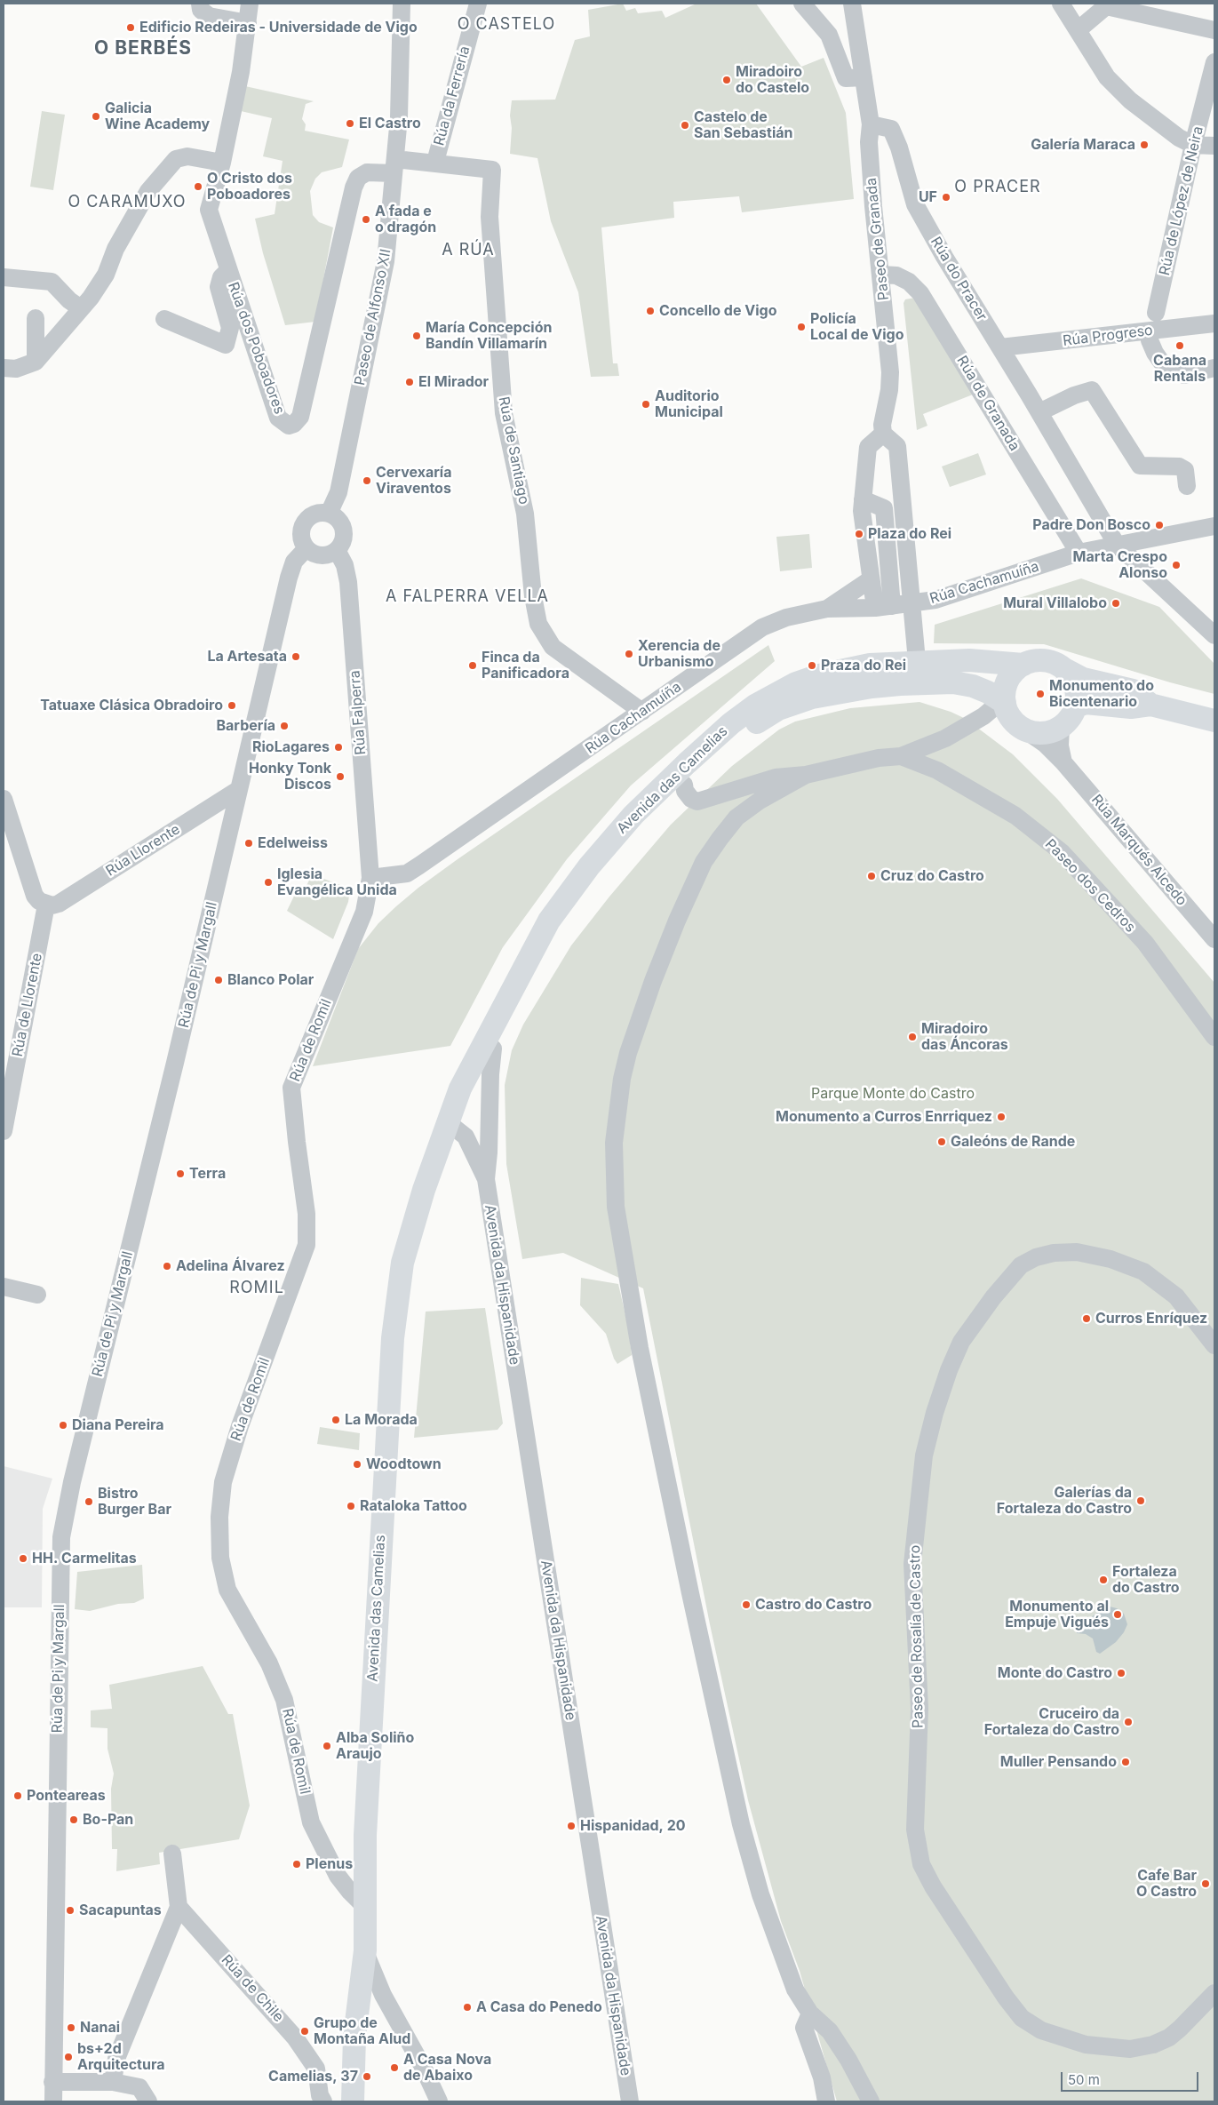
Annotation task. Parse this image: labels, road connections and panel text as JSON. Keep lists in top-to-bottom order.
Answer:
{
  "streets": {
    "main road": ["Avenida das Camelias"],
    "street": [
      "Rúa da Ferrería",
      "Rúa de López de Neira",
      "Paseo de Granada",
      "Rúa do Pracer",
      "Paseo de Alfonso XII",
      "Rúa Progreso",
      "Rúa dos Poboadores",
      "Rúa de Granada",
      "Rúa de Santiago",
      "Rúa Cachamuíña",
      "Rúa Falperra",
      "Rúa Llorente",
      "Rúa Marqués Alcedo",
      "Paseo dos Cedros",
      "Rúa de Pi y Margall",
      "Rúa de Llorente",
      "Rúa de Romil",
      "Avenida da Hispanidade",
      "Paseo de Rosalía de Castro",
      "Rúa de Chile"
    ]
  },
  "crossings": [
    ["Rúa da Ferrería", "Rúa de Santiago"],
    ["Paseo de Granada", "Rúa do Pracer"],
    ["Paseo de Granada", "Rúa de Granada"],
    ["Rúa do Pracer", "Rúa Progreso"],
    ["Rúa do Pracer", "Rúa Cachamuíña"],
    ["Paseo de Alfonso XII", "Rúa dos Poboadores"],
    ["Paseo de Alfonso XII", "Rúa Falperra"],
    ["Paseo de Alfonso XII", "Rúa de Pi y Margall"],
    ["Rúa de Granada", "Rúa Cachamuíña"],
    ["Rúa de Santiago", "Rúa Cachamuíña"],
    ["Rúa Cachamuíña", "Rúa Falperra"],
    ["Rúa Cachamuíña", "Rúa de Romil"],
    ["Rúa Falperra", "Rúa de Pi y Margall"],
    ["Rúa Falperra", "Rúa de Romil"],
    ["Avenida das Camelias", "Rúa Marqués Alcedo"],
    ["Avenida das Camelias", "Rúa de Romil"],
    ["Avenida das Camelias", "Avenida da Hispanidade"],
    ["Rúa Llorente", "Rúa de Pi y Margall"],
    ["Rúa Llorente", "Rúa de Llorente"]
  ],
  "districts": [
    "O CASTELO",
    "O BERBÉS",
    "O PRACER",
    "O CARAMUXO",
    "A RÚA",
    "A FALPERRA VELLA",
    "ROMIL"
  ],
  "parks": ["Parque Monte do Castro"],
  "places": [
    "Edificio Redeiras - Universidade de Vigo",
    "Miradoiro do Castelo",
    "Galicia Wine Academy",
    "El Castro",
    "Castelo de San Sebastián",
    "Galería Maraca",
    "O Cristo dos Poboadores",
    "UF",
    "A fada e o dragón",
    "Concello de Vigo",
    "Policía Local de Vigo",
    "María Concepción Bandín Villamarín",
    "Cabana Rentals",
    "El Mirador",
    "Auditorio Municipal",
    "Cervexaría Viraventos",
    "Padre Don Bosco",
    "Plaza do Rei",
    "Marta Crespo Alonso",
    "Mural Villalobo",
    "Xerencia de Urbanismo",
    "La Artesata",
    "Finca da Panificadora",
    "Praza do Rei",
    "Monumento do Bicentenario",
    "Tatuaxe Clásica Obradoiro",
    "Barbería",
    "RioLagares",
    "Honky Tonk Discos",
    "Edelweiss",
    "Cruz do Castro",
    "Iglesia Evangélica Unida",
    "Blanco Polar",
    "Miradoiro das Áncoras",
    "Monumento a Curros Enrriquez",
    "Galeóns de Rande",
    "Terra",
    "Adelina Álvarez",
    "Curros Enríquez",
    "La Morada",
    "Diana Pereira",
    "Woodtown",
    "Galerías da Fortaleza do Castro",
    "Bistro Burger Bar",
    "Rataloka Tattoo",
    "HH. Carmelitas",
    "Fortaleza do Castro",
    "Castro do Castro",
    "Monumento al Empuje Vigués",
    "Monte do Castro",
    "Cruceiro da Fortaleza do Castro",
    "Alba Soliño Araujo",
    "Muller Pensando",
    "Ponteareas",
    "Bo-Pan",
    "Hispanidad, 20",
    "Plenus",
    "Cafe Bar O Castro",
    "Sacapuntas",
    "A Casa do Penedo",
    "Nanai",
    "Grupo de Montaña Alud",
    "bs+2d Arquitectura",
    "A Casa Nova de Abaixo",
    "Camelias, 37"
  ],
  "scale_bar": "50 m"
}
